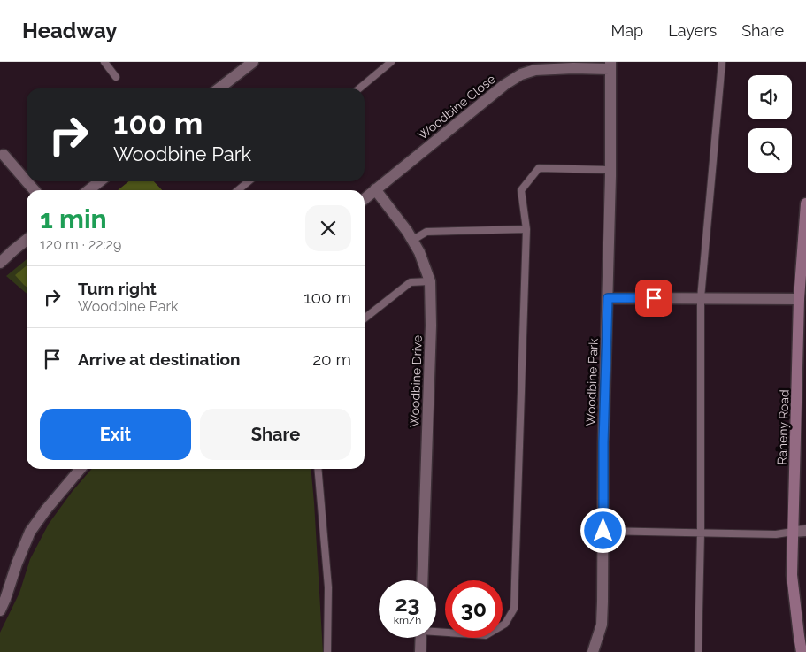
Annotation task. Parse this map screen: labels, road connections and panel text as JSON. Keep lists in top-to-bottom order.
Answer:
{
  "streets": {
    "main road": ["Raheny Road"],
    "street": ["Woodbine Close", "Woodbine Drive", "Woodbine Park"]
  },
  "crossings": [
    ["Woodbine Close", "Woodbine Drive"],
    ["Woodbine Close", "Woodbine Park"]
  ],
  "page": {
    "header": "Headway",
    "nav": ["Map", "Layers", "Share"],
    "turn": ["100 m", "Woodbine Park"],
    "heading": ["1 min", "120 m · 22:29"],
    "list": [
      {
        "name": "Turn right",
        "note": "Woodbine Park",
        "value": "100 m"
      },
      {
        "name": "Arrive at destination",
        "value": "20 m"
      }
    ],
    "buttons": ["Exit", "Share"],
    "speed": "23 km/h",
    "limit": "30"
  }
}
